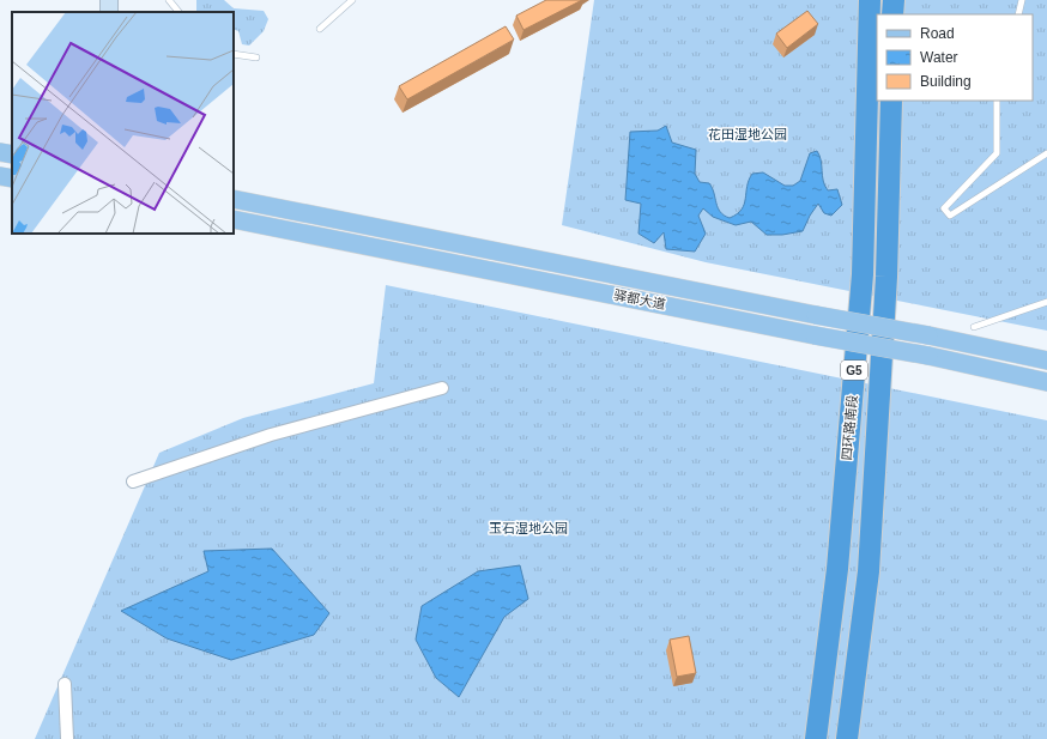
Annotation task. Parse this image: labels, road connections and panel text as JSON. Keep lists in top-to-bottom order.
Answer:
{
  "streets": {
    "highway": ["G5", "四环路南段"],
    "main road": ["驿都大道"]
  },
  "parks": ["花田湿地公园", "玉石湿地公园"],
  "legend": ["Road", "Water", "Building"]
}
